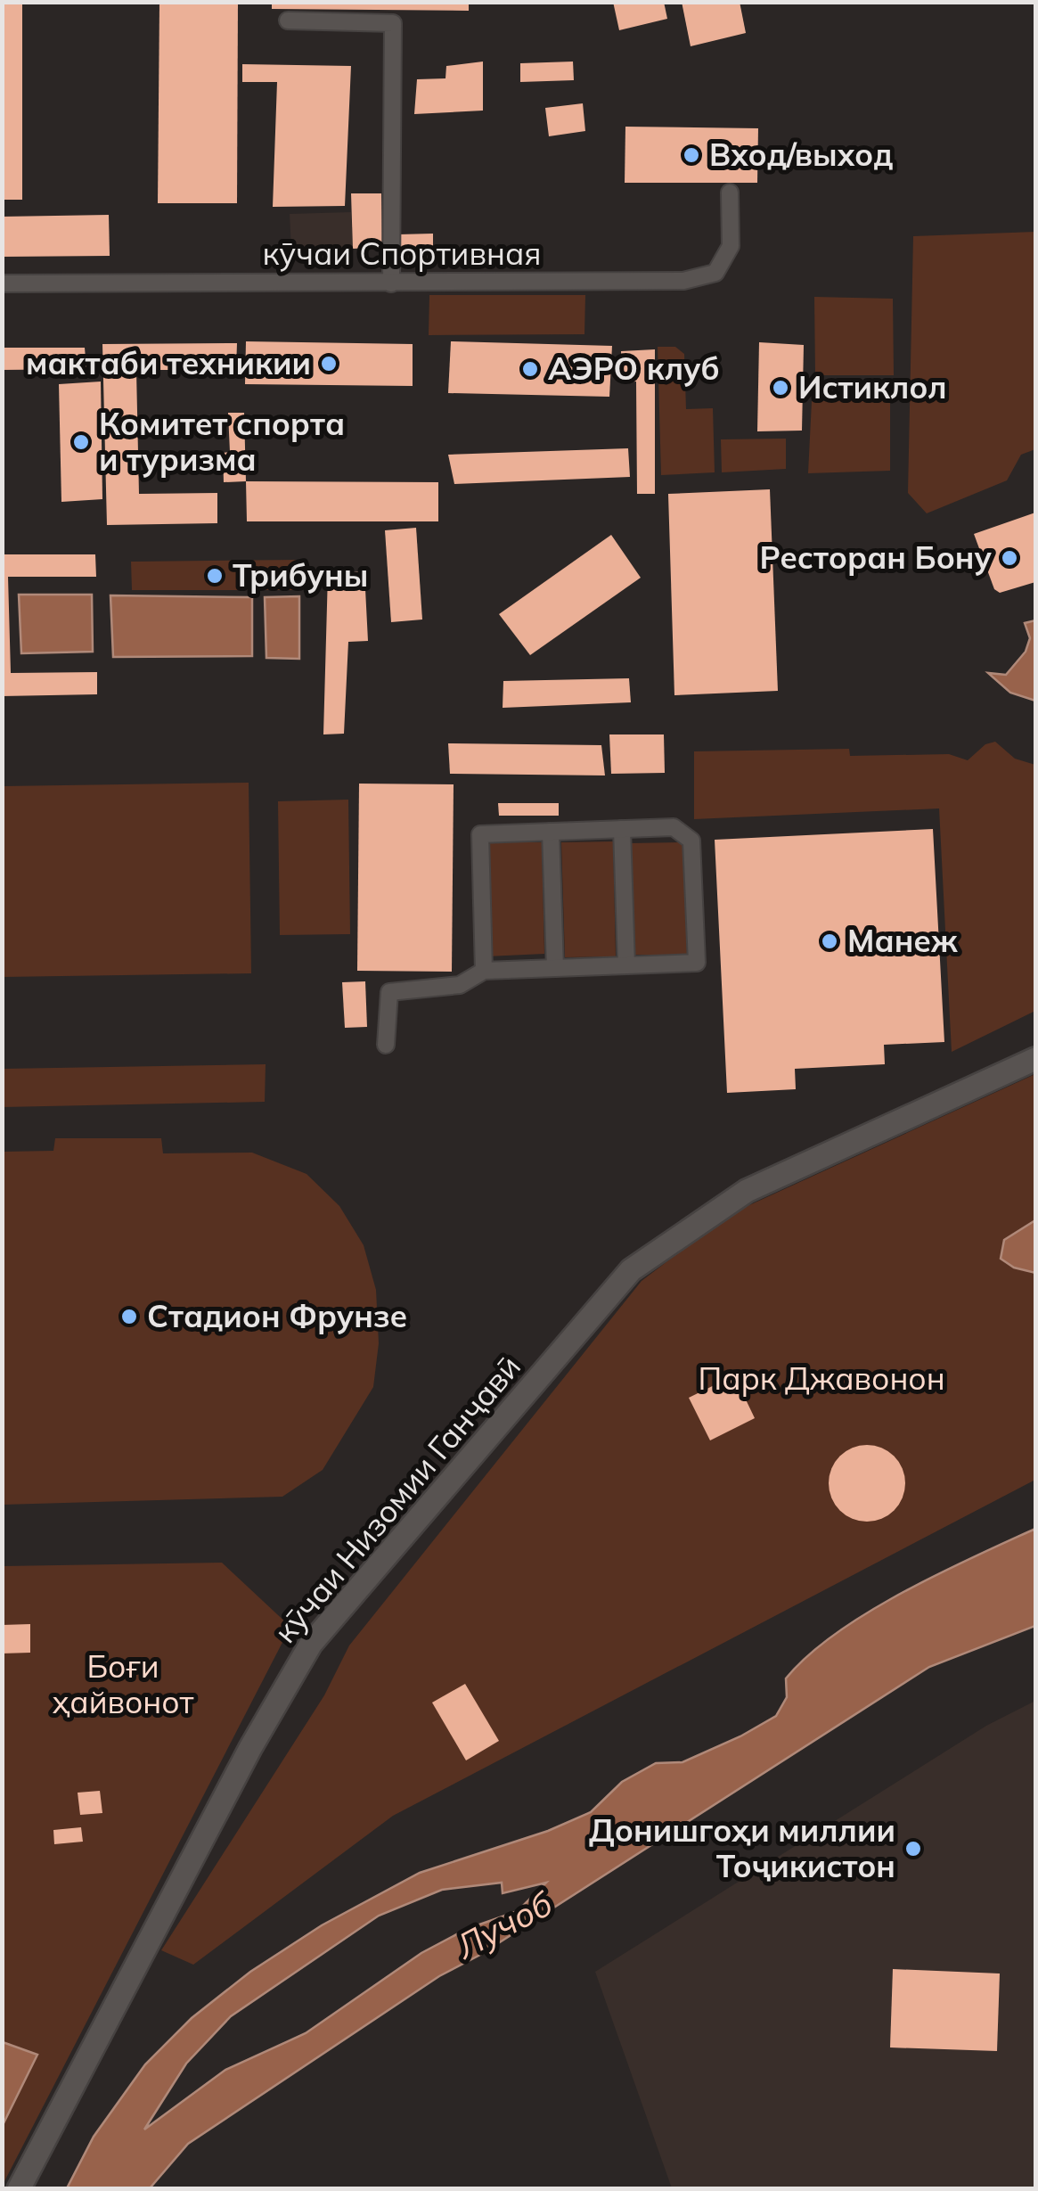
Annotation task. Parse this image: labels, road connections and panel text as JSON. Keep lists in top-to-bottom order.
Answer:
{
  "streets": {
    "street": ["кӯчаи Спортивная", "кӯчаи Низомии Ганҷавӣ"]
  },
  "water": ["Лучоб"],
  "parks": ["Парк Джавонон", "Боғи ҳайвонот"],
  "places": [
    "Вход/выход",
    "мактаби техникии",
    "АЭРО клуб",
    "Истиклол",
    "Комитет спорта и туризма",
    "Ресторан Бону",
    "Трибуны",
    "Манеж",
    "Стадион Фрунзе",
    "Донишгоҳи миллии Тоҷикистон"
  ]
}
